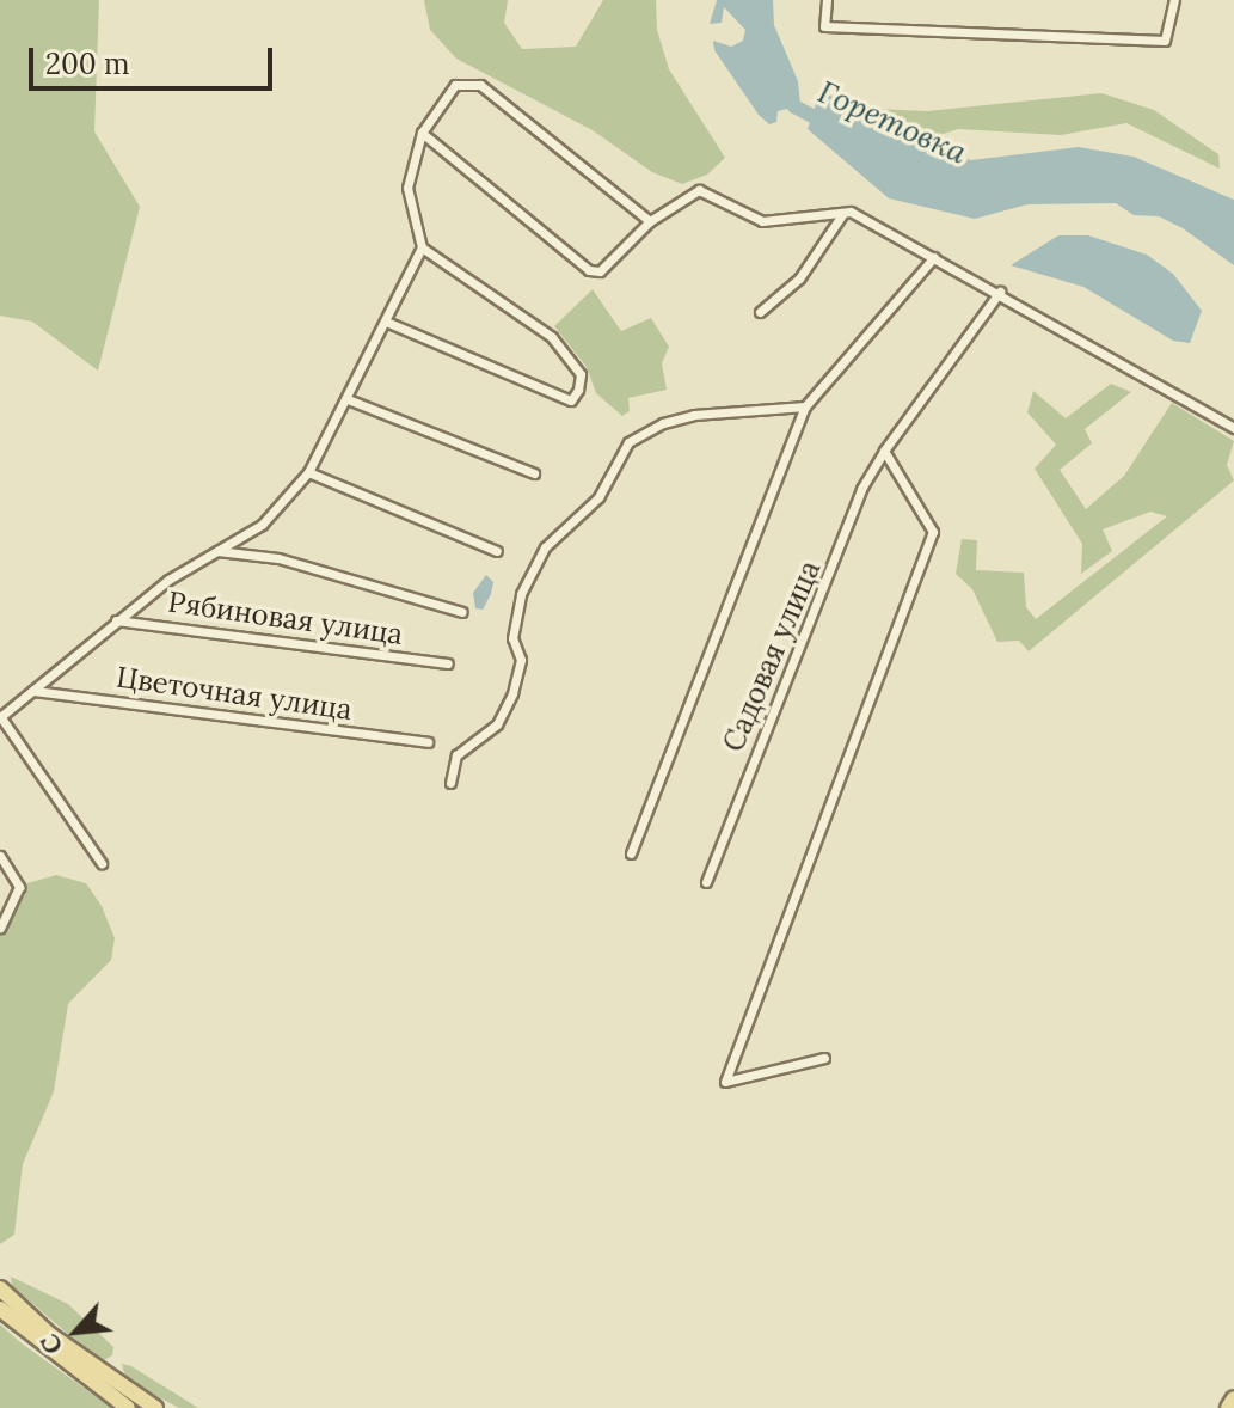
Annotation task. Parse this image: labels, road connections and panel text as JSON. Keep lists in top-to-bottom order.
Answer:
{
  "streets": {
    "street": ["Рябиновая улица", "Садовая улица", "Цветочная улица"]
  },
  "water": ["Горетовка"],
  "scale_bar": "200 m",
  "north": "bottom left"
}
